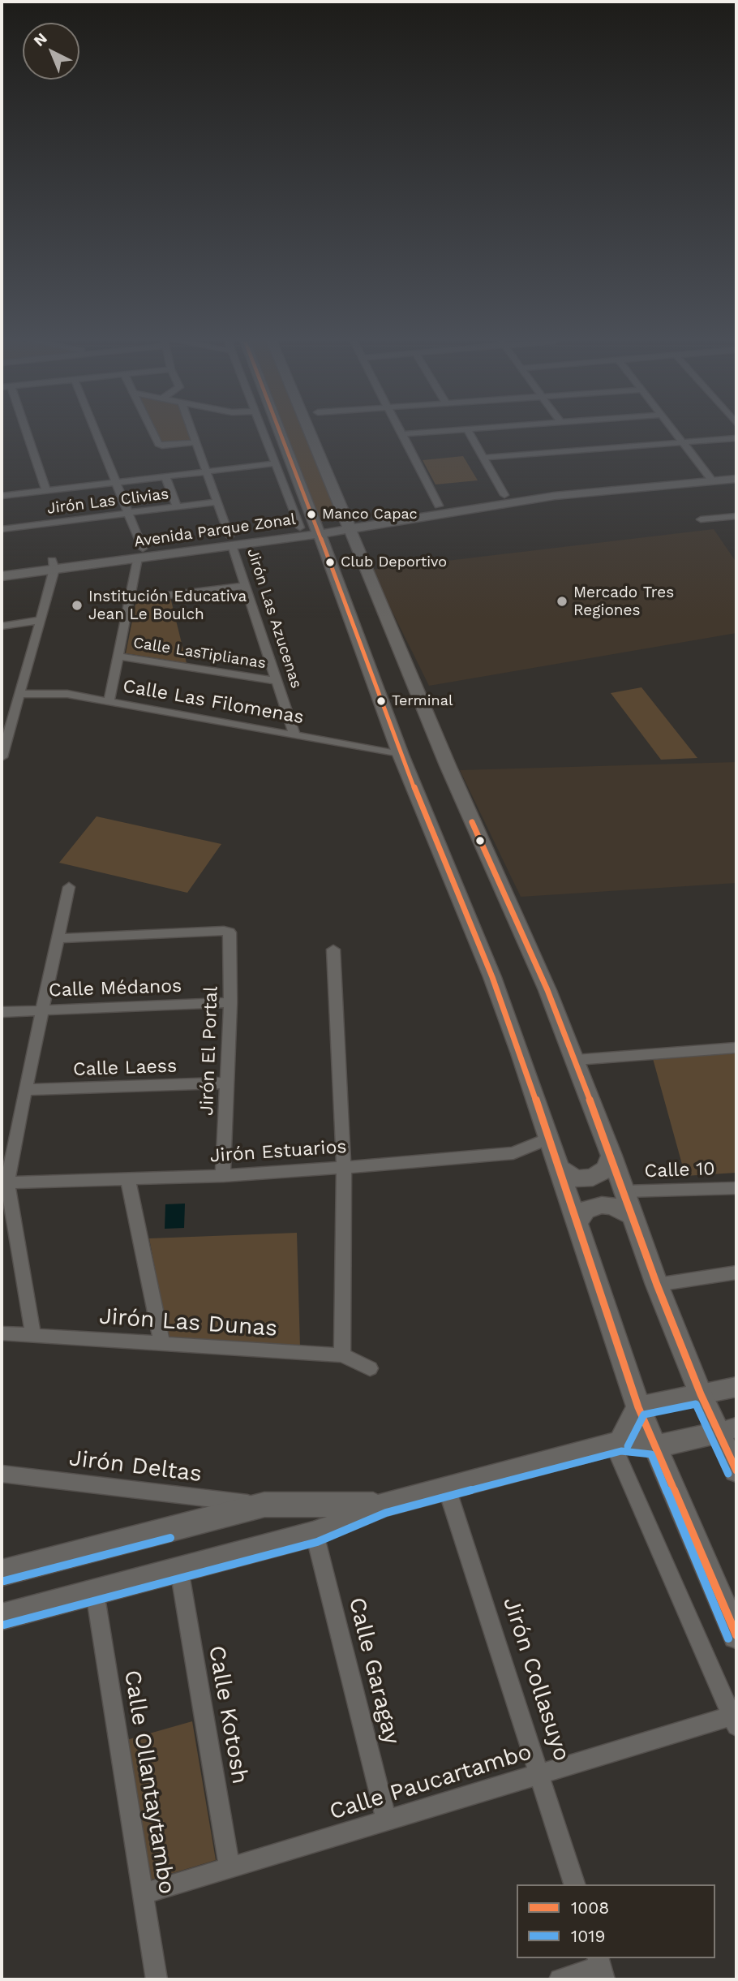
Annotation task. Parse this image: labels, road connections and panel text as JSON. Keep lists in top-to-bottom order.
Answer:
{
  "streets": {
    "main road": ["Avenida Parque Zonal"],
    "street": [
      "Jirón Las Clivias",
      "Jirón Las Azucenas",
      "Calle LasTiplianas",
      "Calle Las Filomenas",
      "Calle Médanos",
      "Jirón El Portal",
      "Calle Laess",
      "Jirón Estuarios",
      "Calle 10",
      "Jirón Las Dunas",
      "Jirón Deltas",
      "Calle Garagay",
      "Jirón Collasuyo",
      "Calle Kotosh",
      "Calle Ollantaytambo",
      "Calle Paucartambo"
    ]
  },
  "crossings": [
    ["Jirón Las Clivias", "Jirón Las Azucenas"],
    ["Avenida Parque Zonal", "Jirón Las Azucenas"],
    ["Jirón Las Azucenas", "Calle LasTiplianas"],
    ["Jirón Las Azucenas", "Calle Las Filomenas"],
    ["Calle Médanos", "Jirón El Portal"],
    ["Jirón El Portal", "Calle Laess"],
    ["Jirón El Portal", "Jirón Estuarios"],
    ["Calle Garagay", "Calle Paucartambo"],
    ["Jirón Collasuyo", "Calle Paucartambo"],
    ["Calle Kotosh", "Calle Paucartambo"],
    ["Calle Ollantaytambo", "Calle Paucartambo"]
  ],
  "places": [
    "Manco Capac",
    "Club Deportivo",
    "Mercado Tres Regiones",
    "Institución Educativa Jean Le Boulch",
    "Terminal"
  ],
  "lines": ["transit line 1008", "transit line 1019"],
  "legend": ["1008", "1019"],
  "north": "top left"
}
